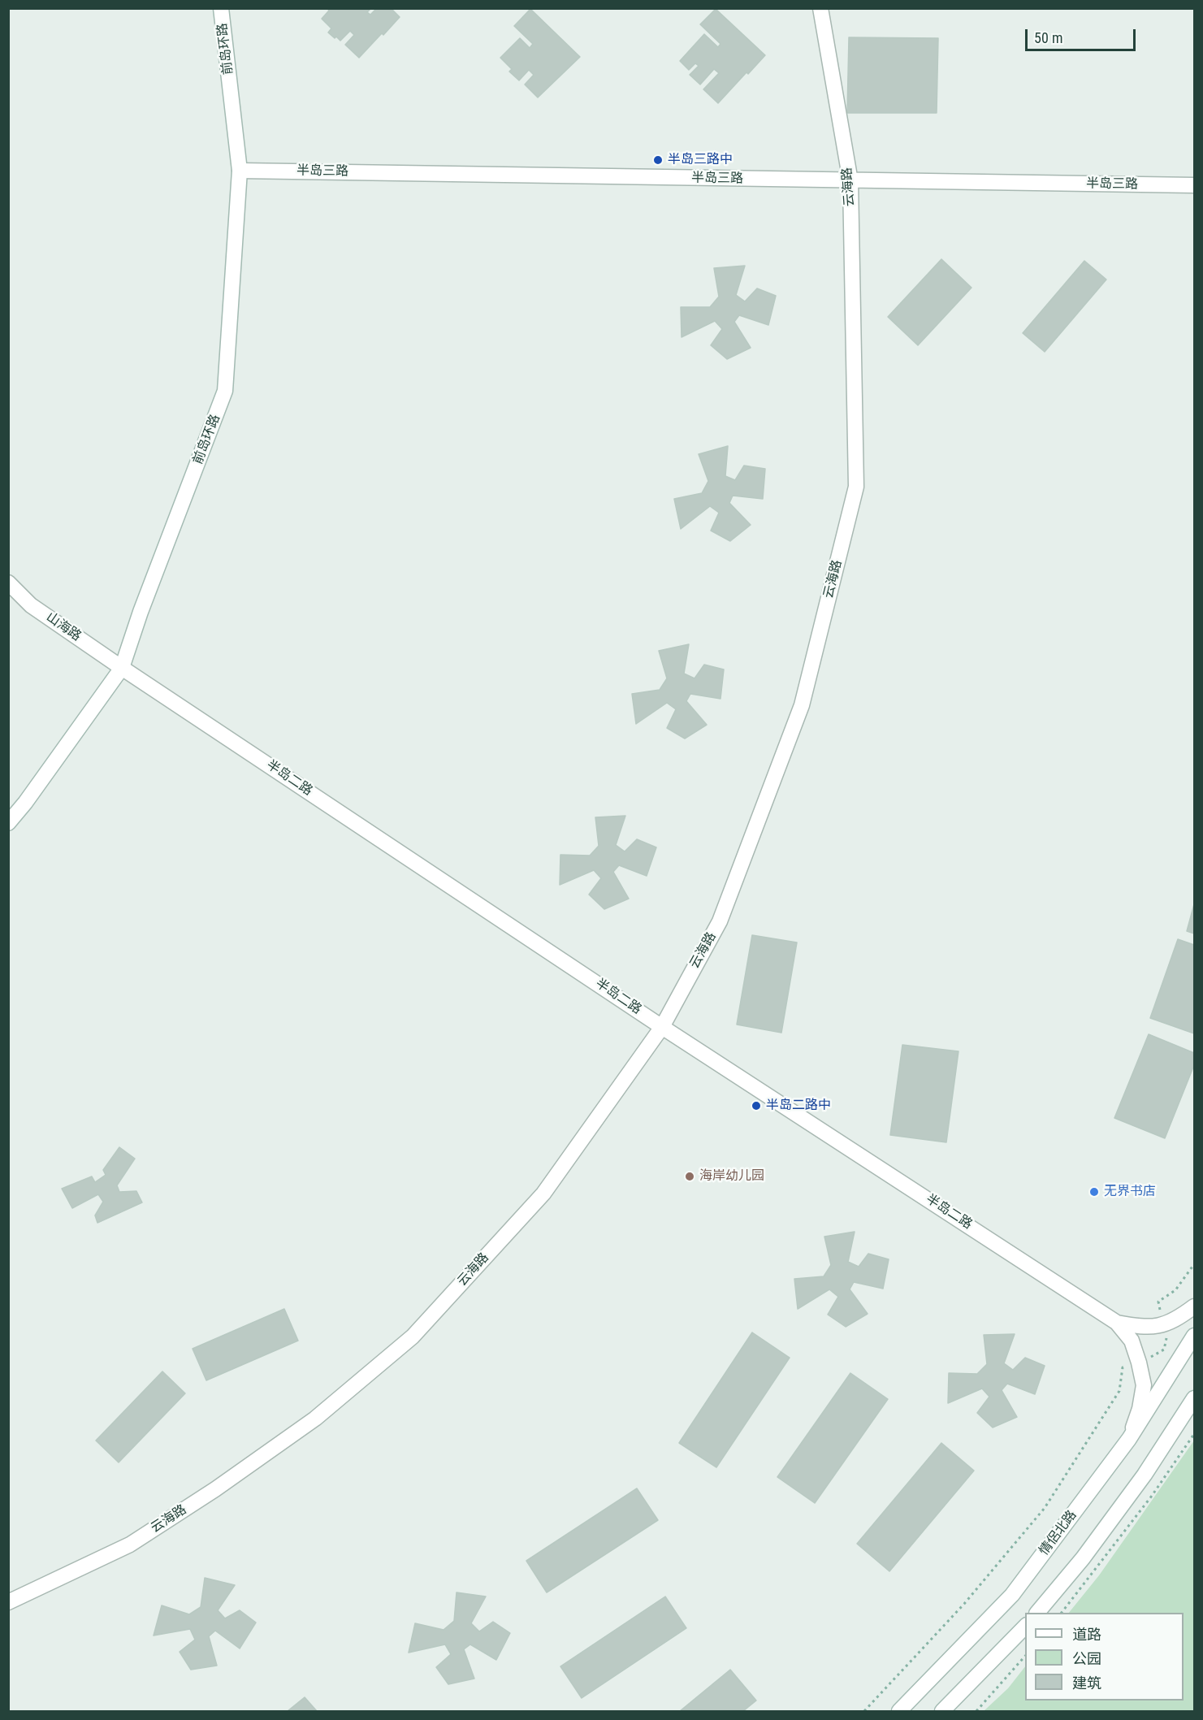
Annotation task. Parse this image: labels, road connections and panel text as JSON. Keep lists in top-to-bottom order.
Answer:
{
  "streets": {
    "street": [
      "前岛环路",
      "半岛三路",
      "云海路",
      "山海路",
      "半岛二路",
      "情侶北路"
    ]
  },
  "crossings": [
    ["前岛环路", "半岛三路"],
    ["前岛环路", "山海路"],
    ["前岛环路", "半岛二路"],
    ["半岛三路", "云海路"],
    ["云海路", "半岛二路"],
    ["山海路", "半岛二路"]
  ],
  "places": [
    "半岛三路中",
    "半岛二路中",
    "海岸幼儿园",
    "无界书店"
  ],
  "legend": ["道路", "公园", "建筑"],
  "scale_bar": "50 m"
}
